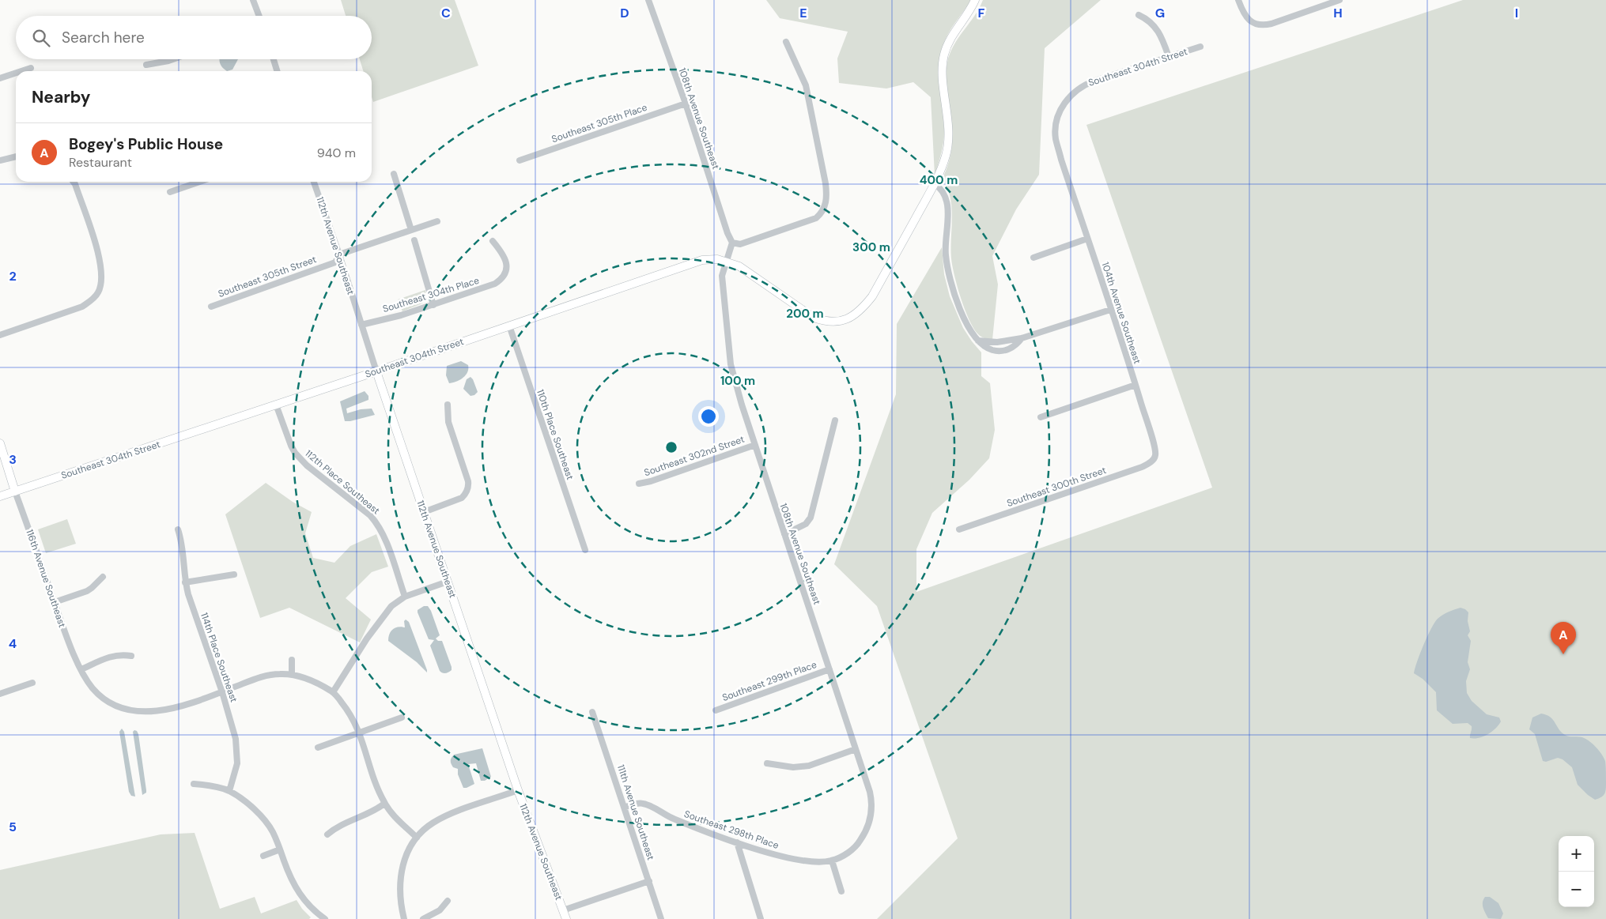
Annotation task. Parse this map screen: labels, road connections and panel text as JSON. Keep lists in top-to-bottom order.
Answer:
{
  "streets": {
    "street": [
      "Southeast 304th Street",
      "108th Avenue Southeast",
      "Southeast 305th Place",
      "112th Avenue Southeast",
      "Southeast 305th Street",
      "Southeast 304th Place",
      "104th Avenue Southeast",
      "110th Place Southeast",
      "Southeast 302nd Street",
      "112th Place Southeast",
      "Southeast 300th Street",
      "116th Avenue Southeast",
      "114th Place Southeast",
      "Southeast 299th Place",
      "111th Avenue Southeast",
      "Southeast 298th Place"
    ]
  },
  "crossings": [
    ["Southeast 304th Street", "108th Avenue Southeast"],
    ["Southeast 304th Street", "112th Avenue Southeast"],
    ["Southeast 304th Street", "104th Avenue Southeast"],
    ["Southeast 304th Street", "110th Place Southeast"],
    ["Southeast 304th Street", "112th Place Southeast"],
    ["Southeast 304th Street", "116th Avenue Southeast"],
    ["108th Avenue Southeast", "Southeast 305th Place"],
    ["108th Avenue Southeast", "Southeast 302nd Street"],
    ["108th Avenue Southeast", "Southeast 299th Place"],
    ["108th Avenue Southeast", "Southeast 298th Place"],
    ["112th Avenue Southeast", "Southeast 305th Street"],
    ["112th Avenue Southeast", "Southeast 304th Place"],
    ["104th Avenue Southeast", "Southeast 300th Street"],
    ["116th Avenue Southeast", "114th Place Southeast"],
    ["111th Avenue Southeast", "Southeast 298th Place"]
  ],
  "page": {
    "search": "Search here",
    "heading": "Nearby",
    "list": [
      {
        "mark": "A",
        "name": "Bogey's Public House",
        "note": "Restaurant",
        "value": "940 m"
      }
    ],
    "pins": "A",
    "map_buttons": ["+", "−"]
  },
  "grid": {
    "columns": [
      "C",
      "D",
      "E",
      "F",
      "G",
      "H",
      "I"
    ],
    "rows": [
      "2",
      "3",
      "4",
      "5"
    ]
  },
  "rings": [
    "400 m",
    "300 m",
    "200 m",
    "100 m"
  ]
}
